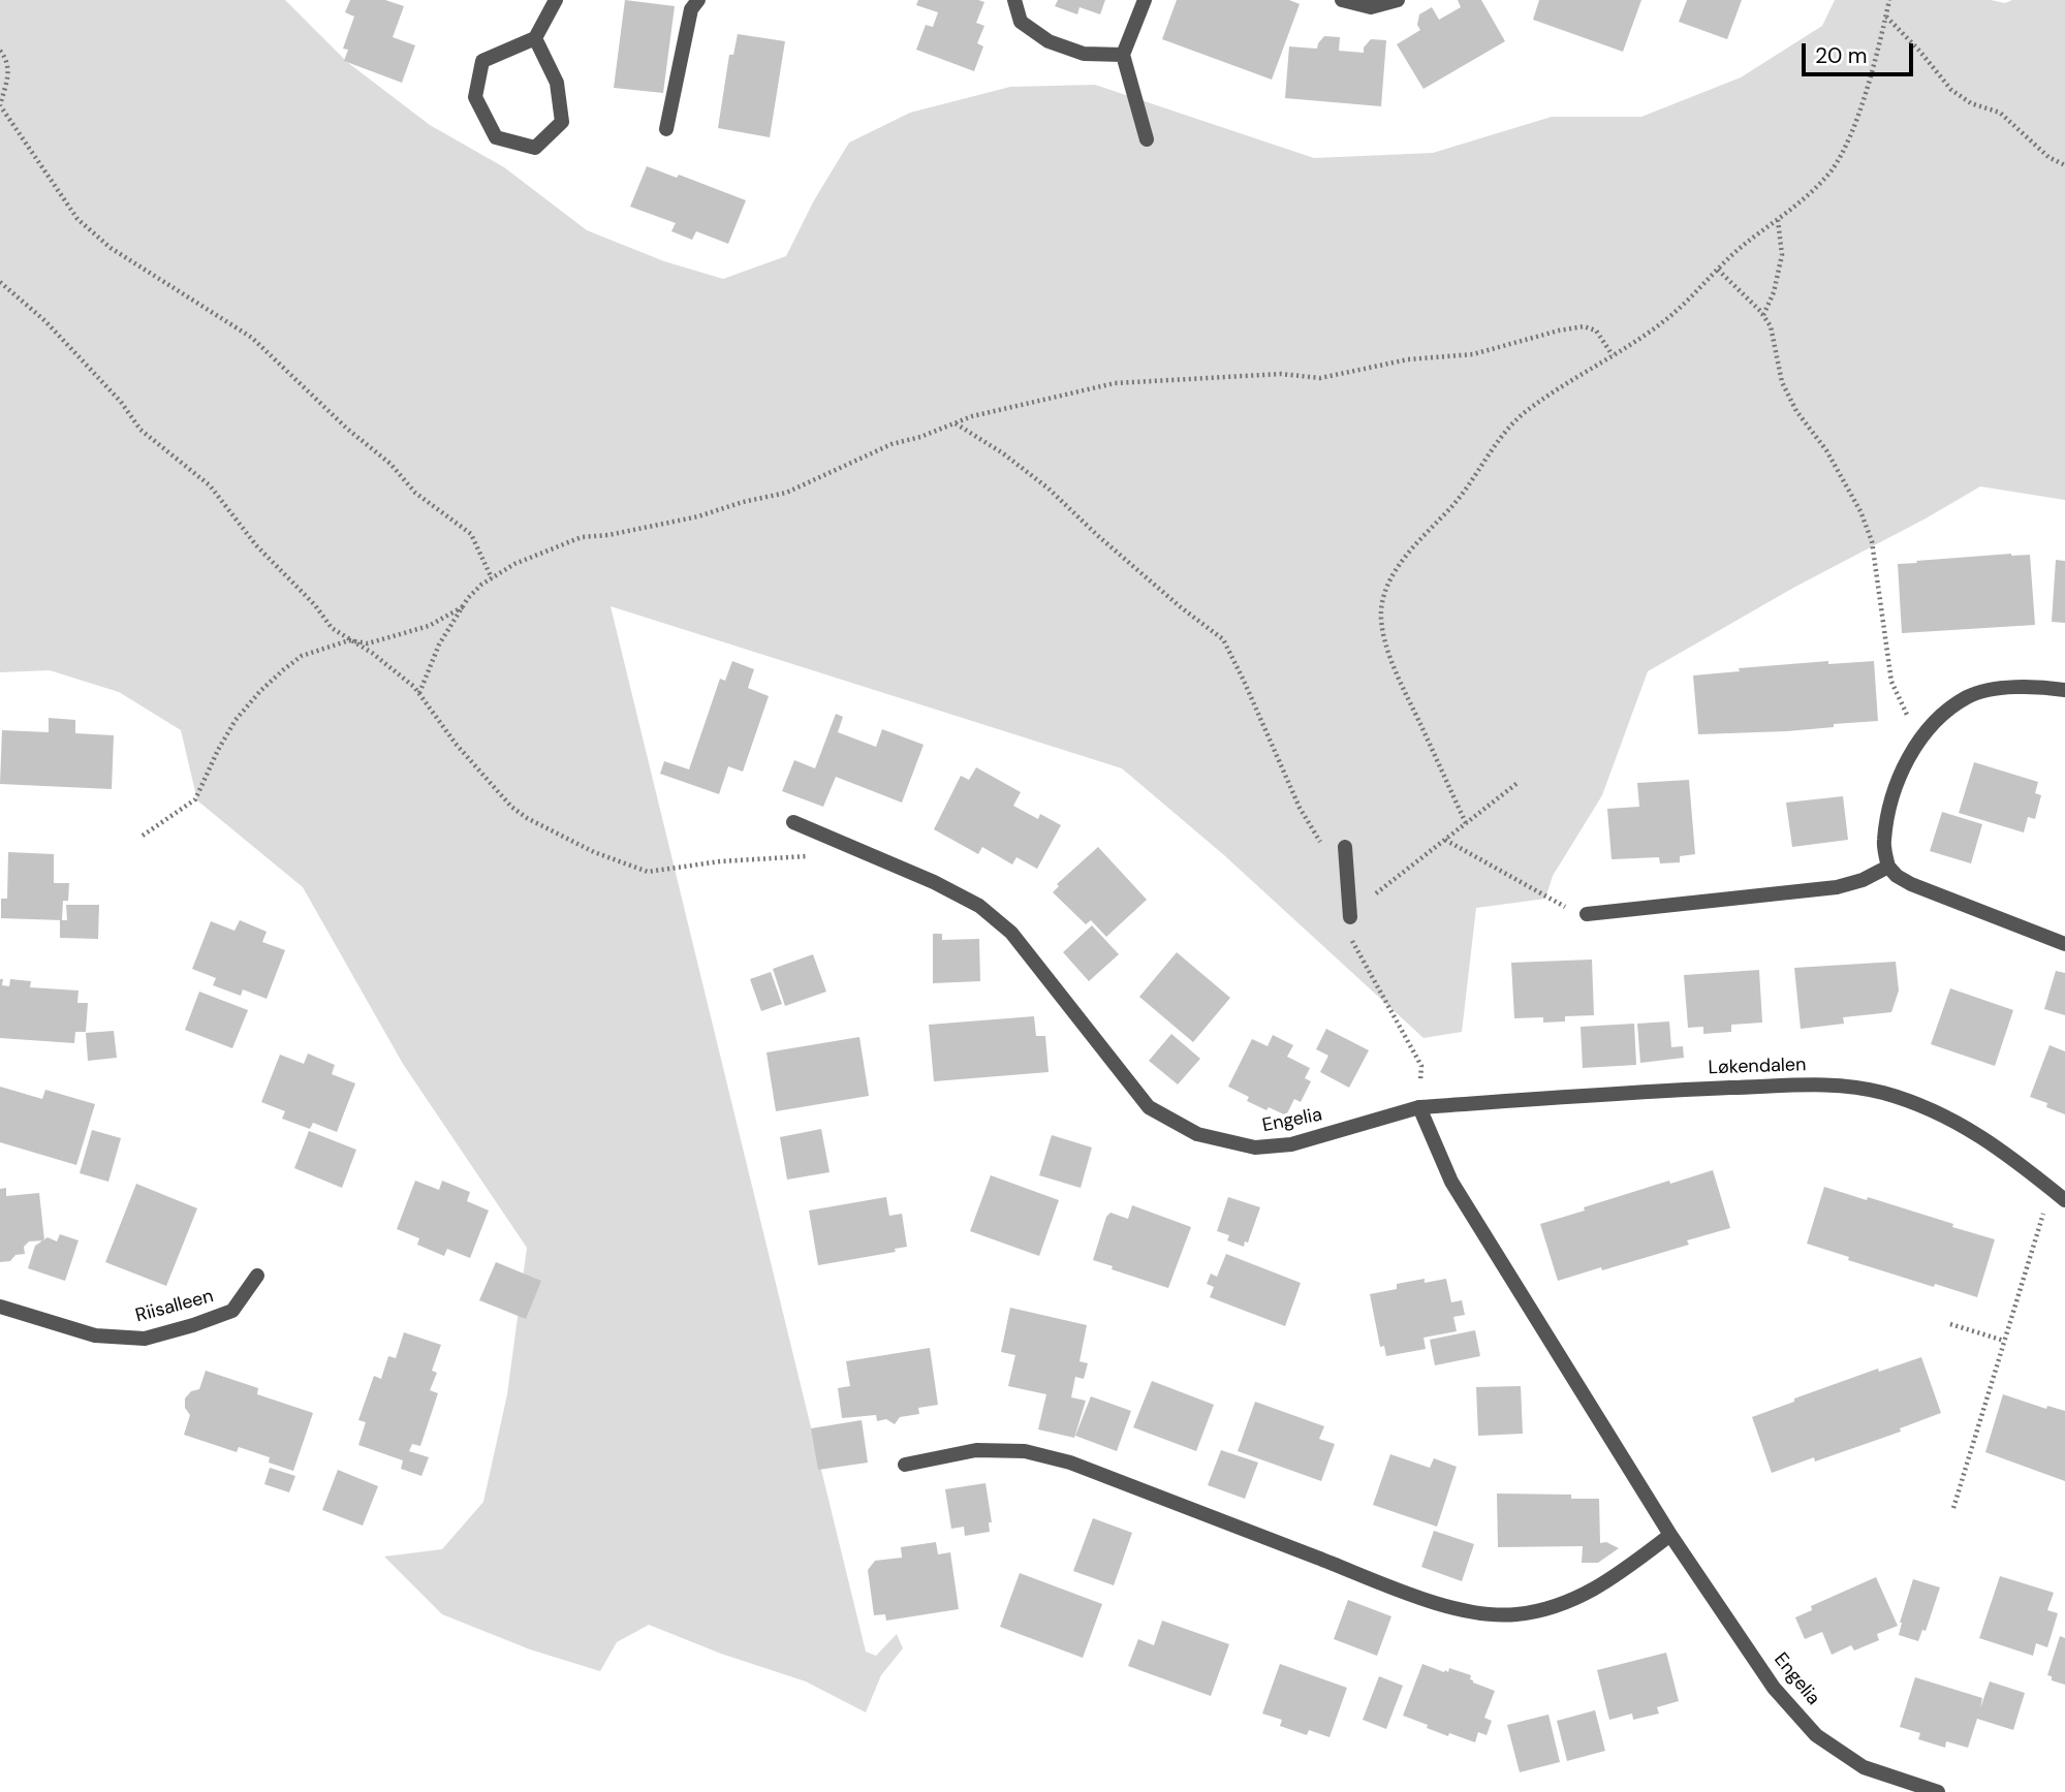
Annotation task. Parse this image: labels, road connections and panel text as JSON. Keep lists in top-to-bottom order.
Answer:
{
  "streets": {
    "street": ["Løkendalen", "Engelia", "Riisalleen"]
  },
  "crossings": [
    ["Løkendalen", "Engelia"]
  ],
  "scale_bar": "20 m"
}
